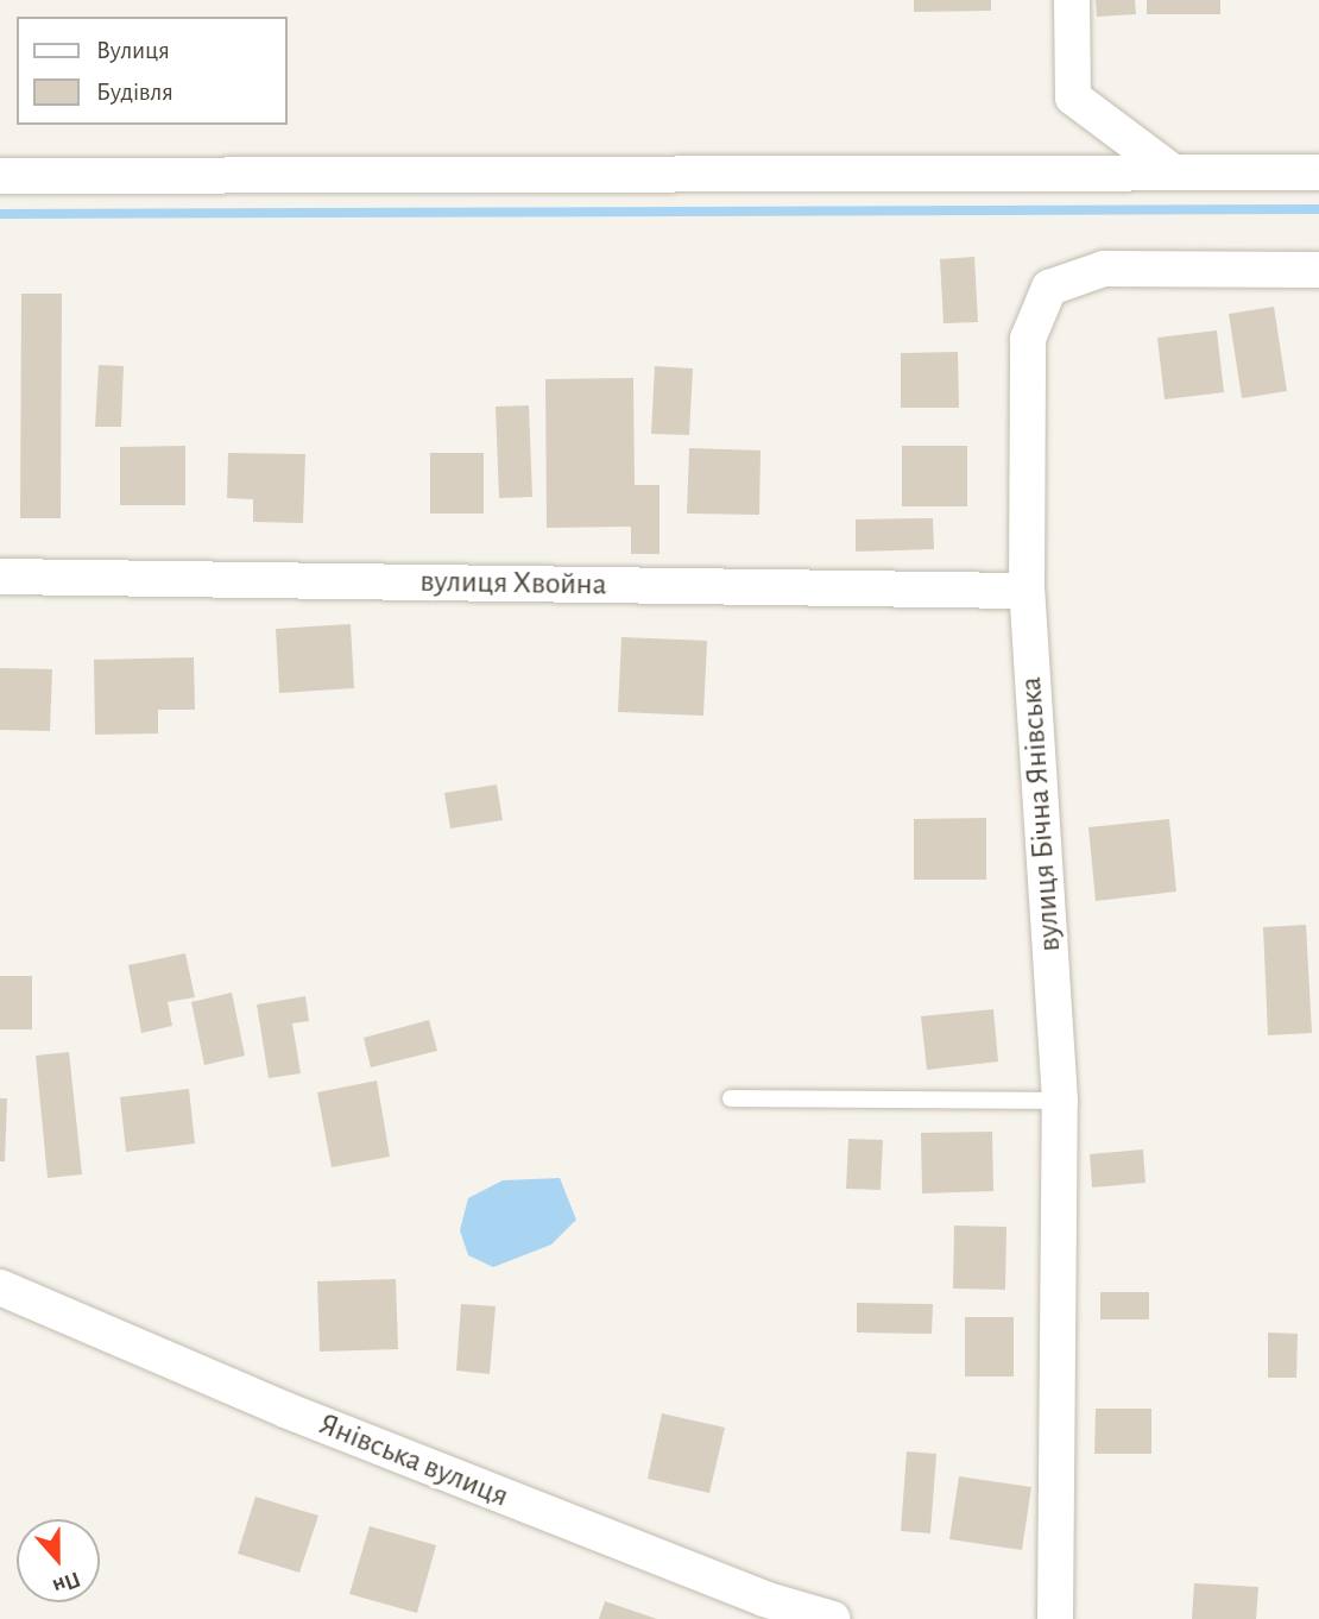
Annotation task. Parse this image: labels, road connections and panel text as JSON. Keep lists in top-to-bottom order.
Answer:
{
  "streets": {
    "street": ["вулиця Хвойна", "вулиця Бічна Янівська", "Янівська вулиця"]
  },
  "crossings": [
    ["вулиця Хвойна", "вулиця Бічна Янівська"]
  ],
  "legend": ["Вулиця", "Будівля"],
  "north": "bottom"
}
